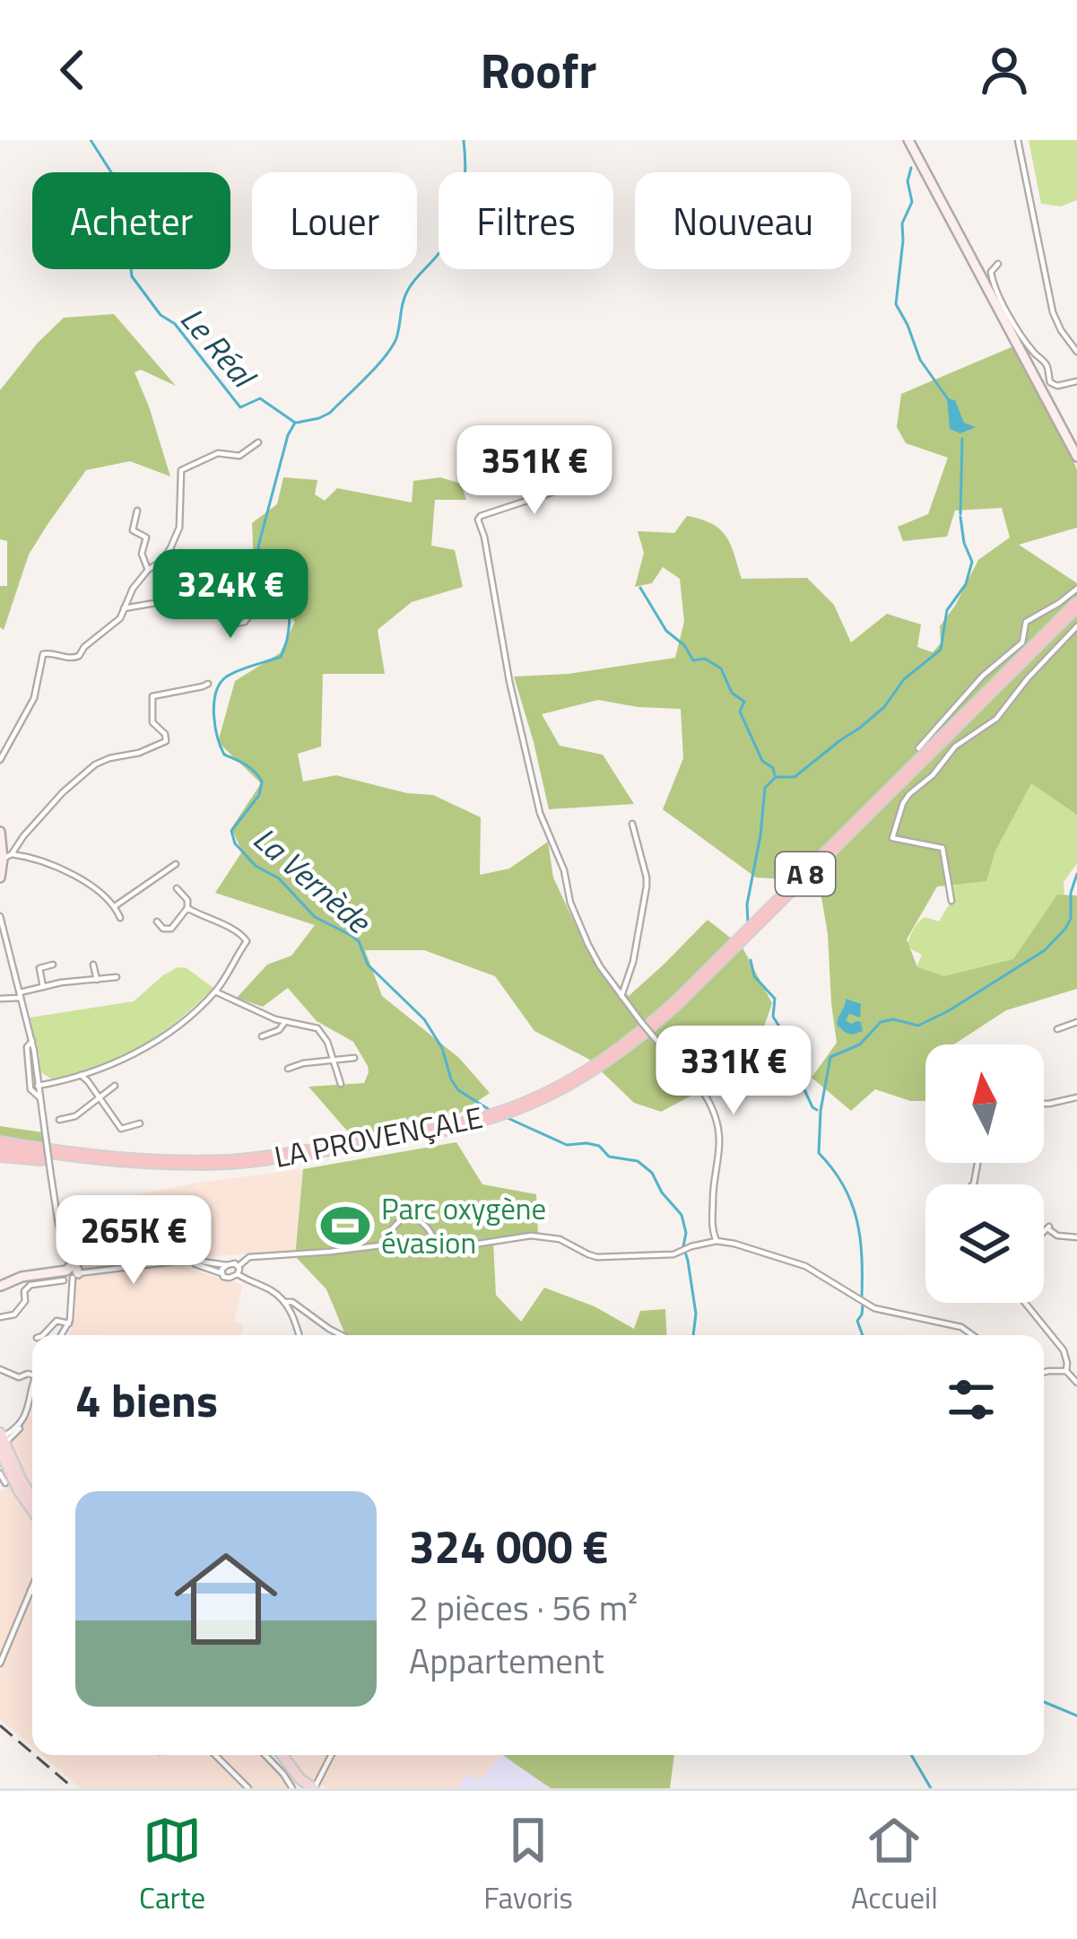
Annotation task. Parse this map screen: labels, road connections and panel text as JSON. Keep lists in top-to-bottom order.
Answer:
{
  "streets": {
    "highway": ["A 8", "LA PROVENÇALE"]
  },
  "water": ["Le Réal", "La Vernède"],
  "places": {
    "sports": ["Parc oxygène évasion"]
  },
  "north": "top",
  "page": {
    "header": "Roofr",
    "chip": [
      "Acheter",
      "Louer",
      "Filtres",
      "Nouveau"
    ],
    "price": [
      "351K €",
      "324K €",
      "331K €",
      "265K €"
    ],
    "heading": "4 biens",
    "list": [
      {
        "name": "324 000 €",
        "note": "2 pièces · 56 m² · Appartement"
      }
    ],
    "tabs": ["Carte", "Favoris", "Accueil"]
  }
}
